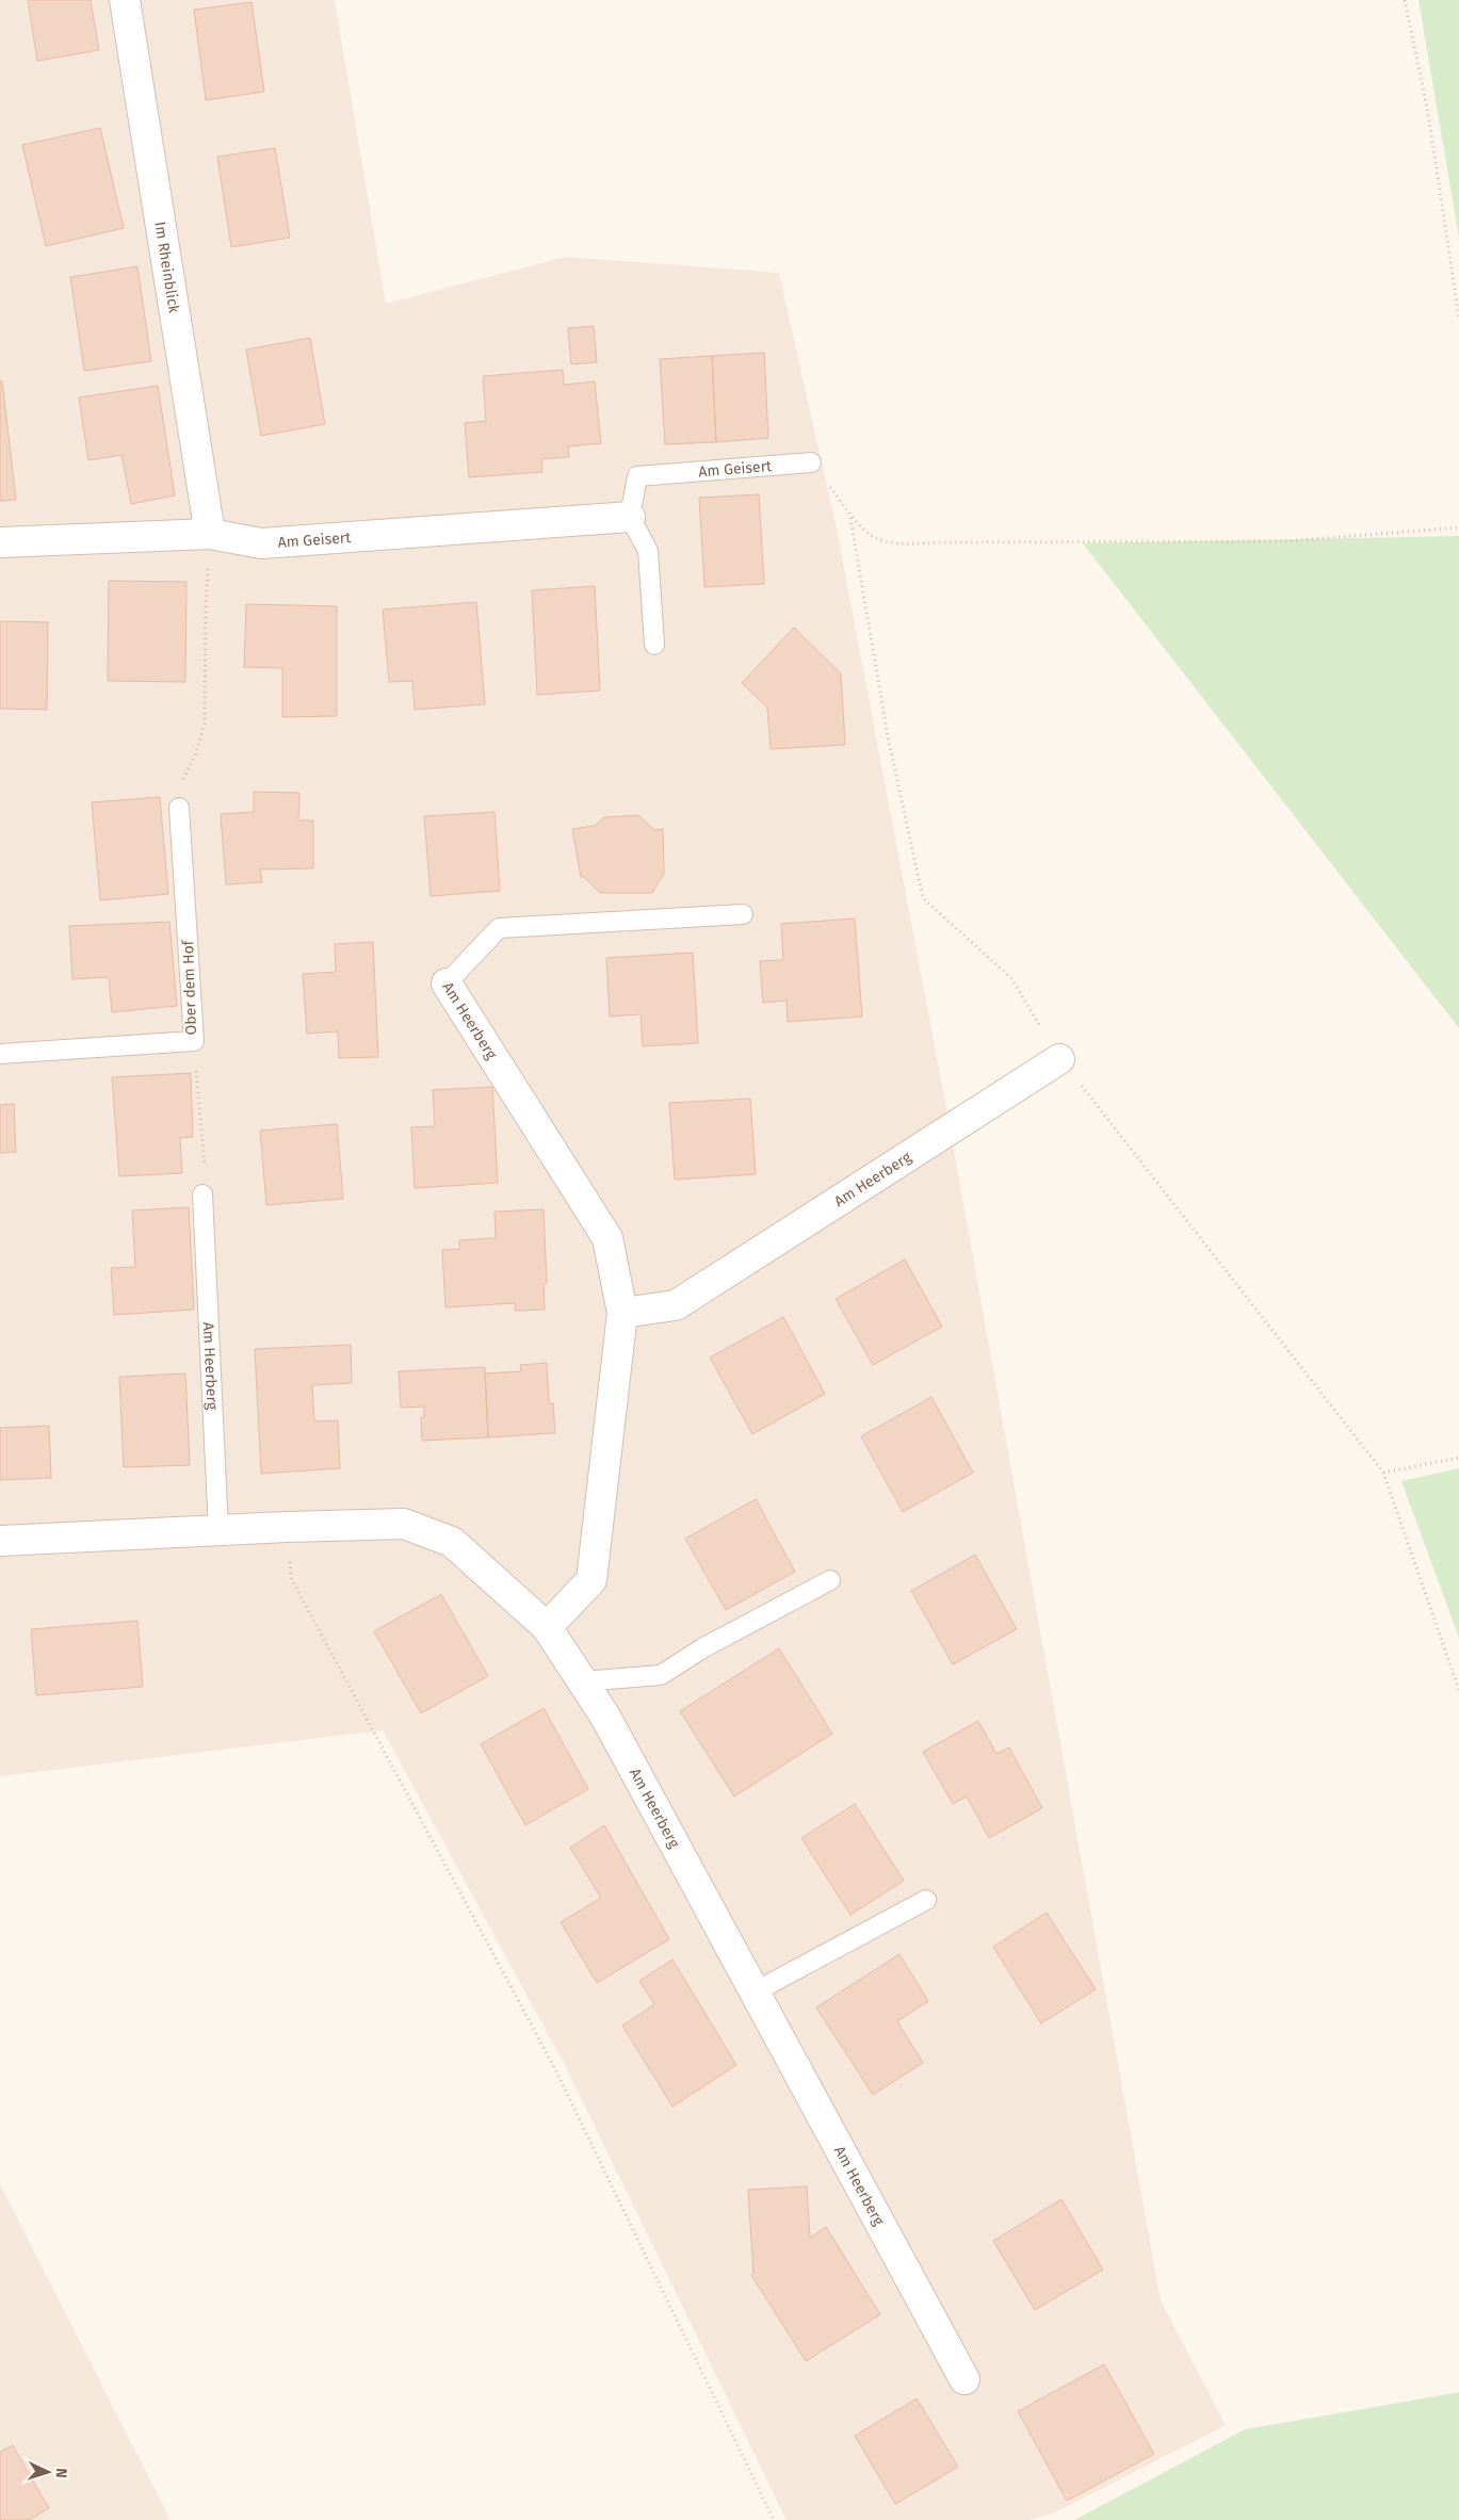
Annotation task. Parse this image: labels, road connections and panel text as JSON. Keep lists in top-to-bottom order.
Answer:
{
  "streets": {
    "street": ["Im Rheinblick", "Am Geisert", "Am Heerberg"],
    "lane": ["Ober dem Hof"]
  },
  "crossings": [
    ["Im Rheinblick", "Am Geisert"]
  ],
  "north": "right"
}
